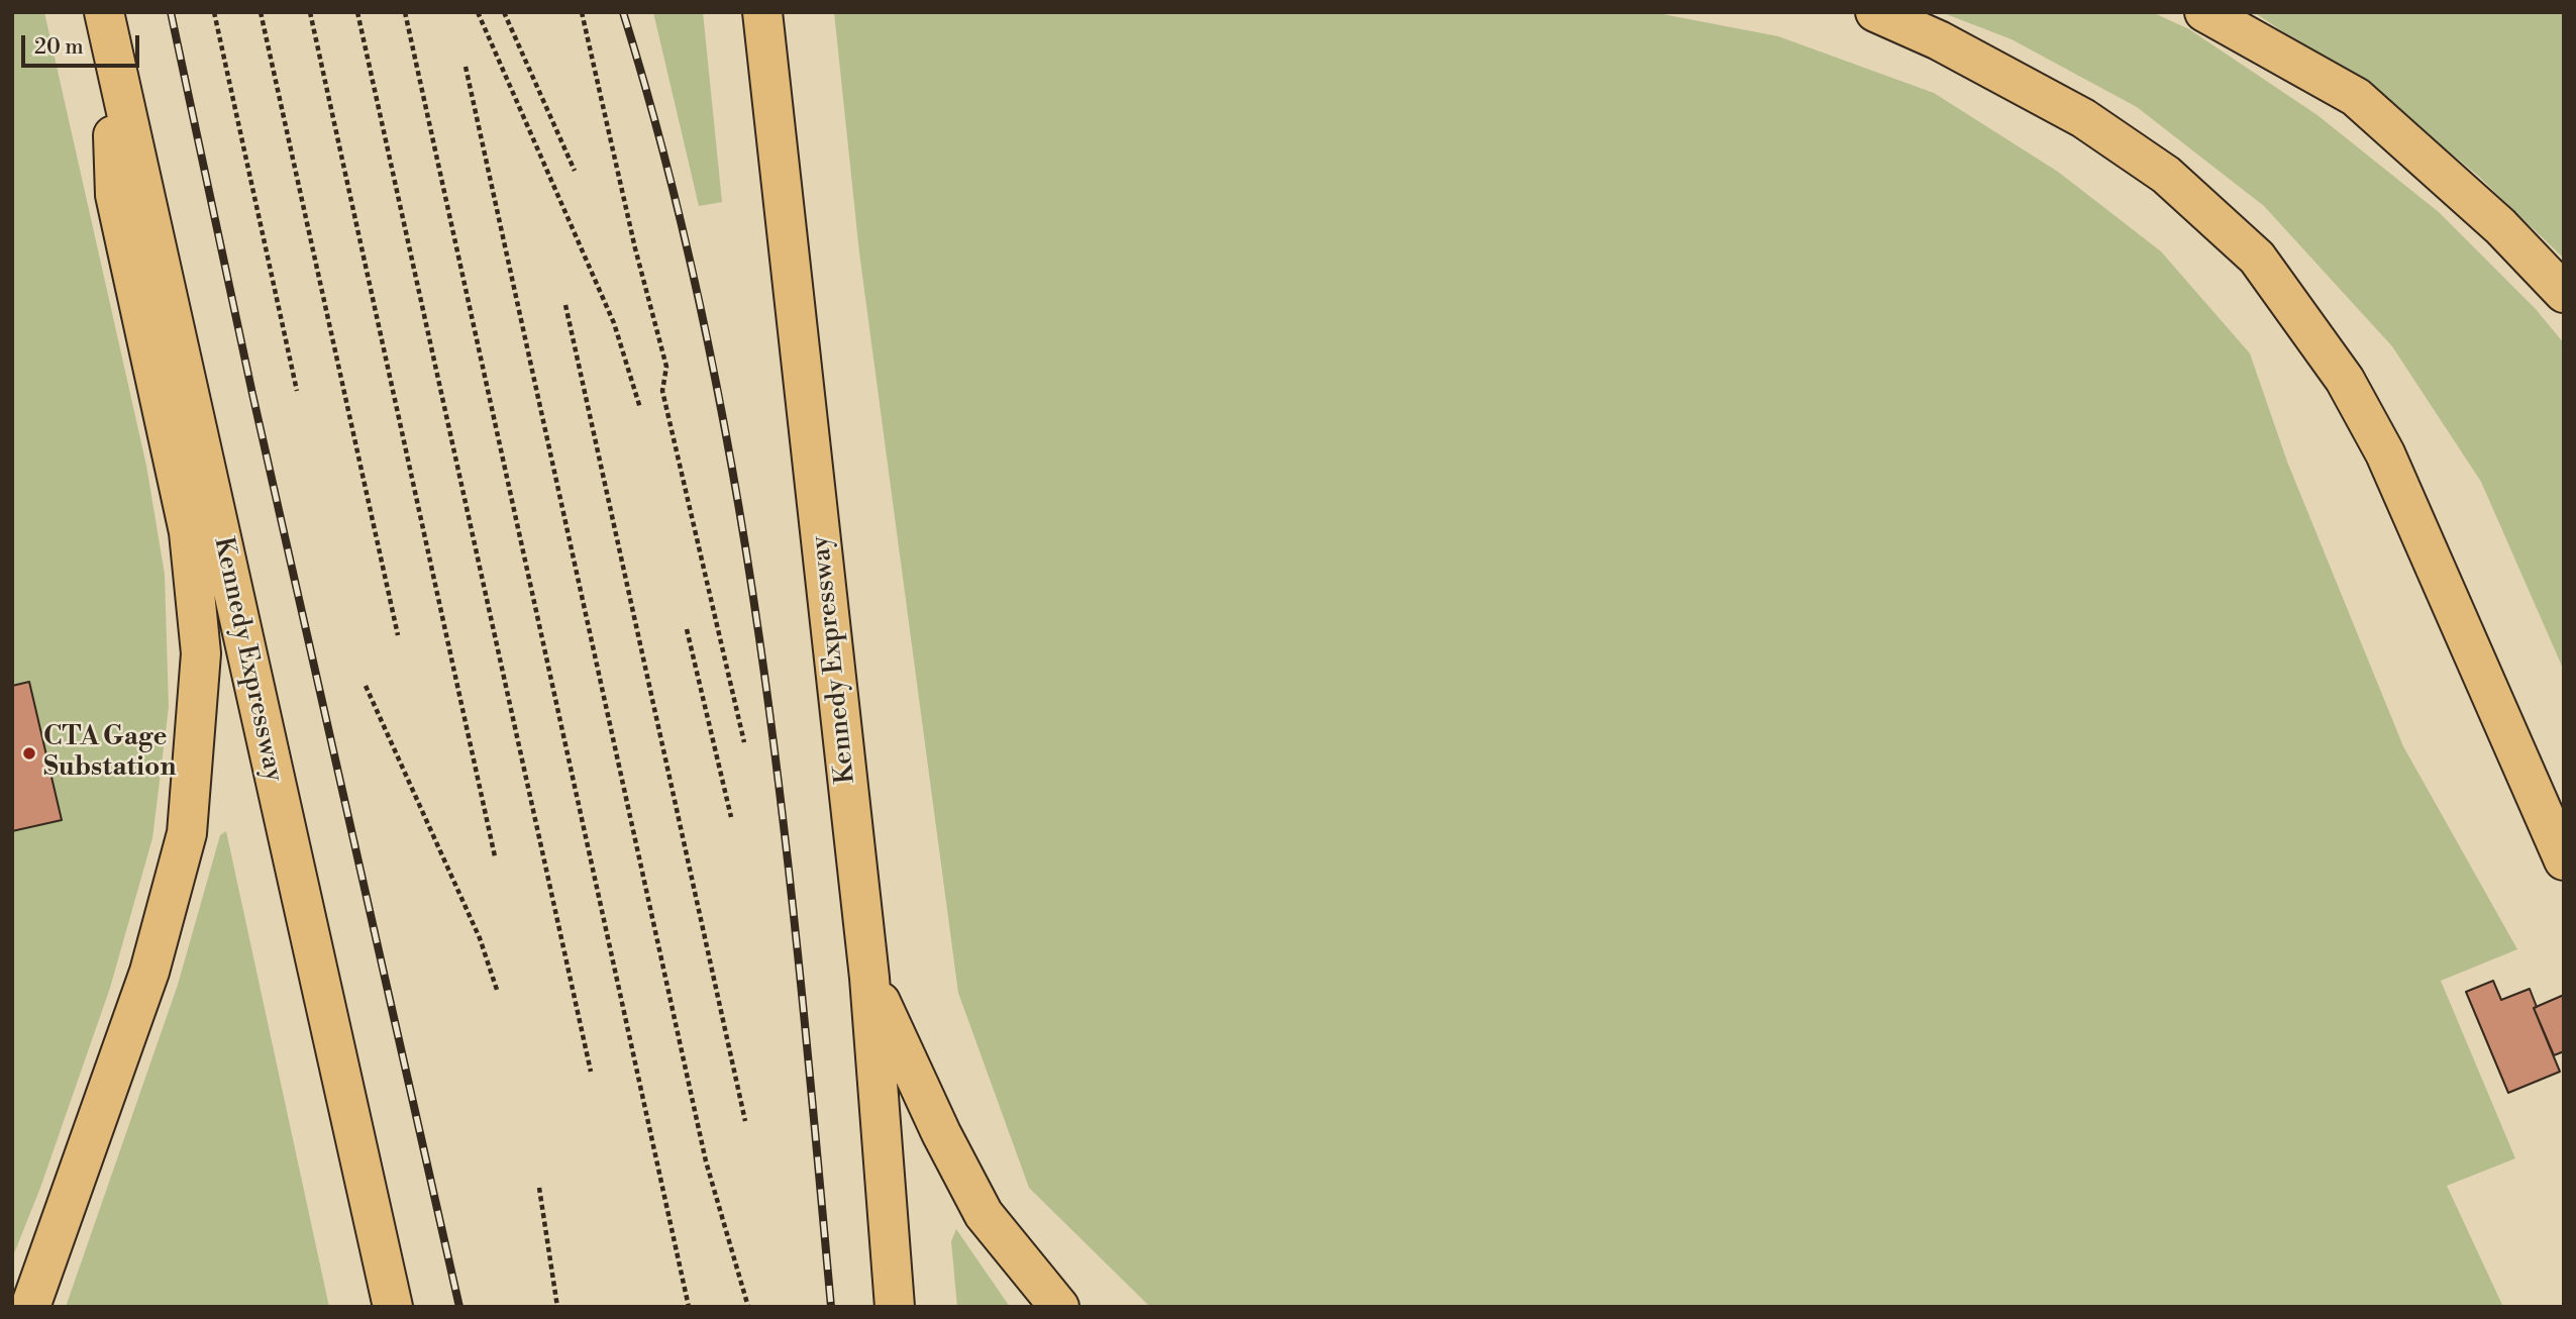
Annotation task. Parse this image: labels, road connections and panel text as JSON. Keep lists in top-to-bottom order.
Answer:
{
  "streets": {
    "highway": ["Kennedy Expressway"]
  },
  "places": ["CTA Gage Substation"],
  "scale_bar": "20 m"
}
